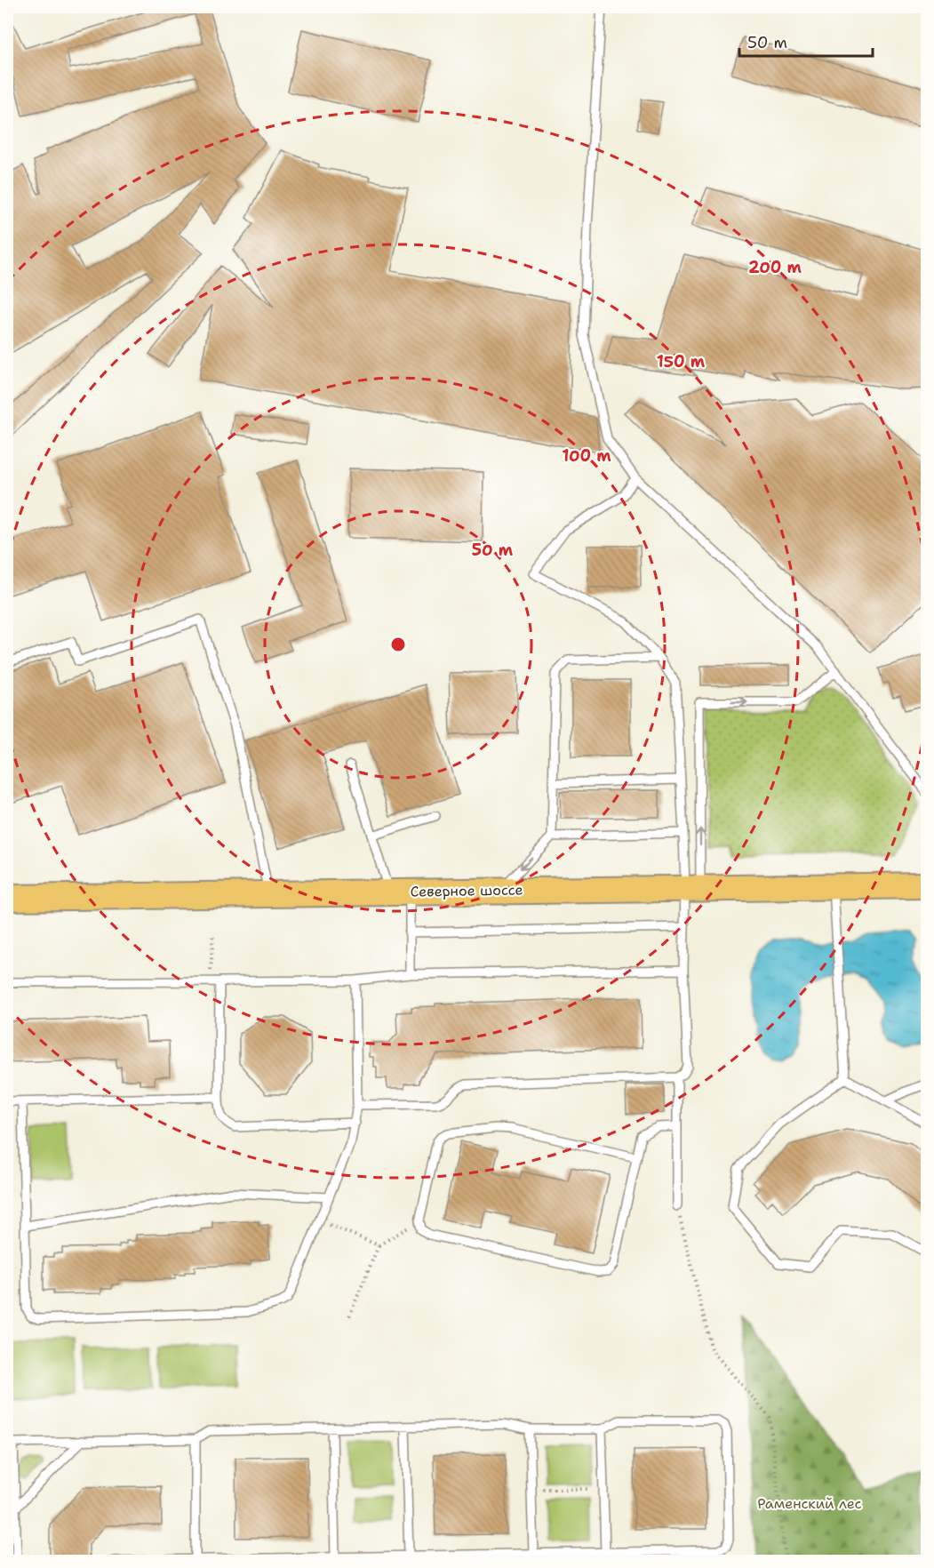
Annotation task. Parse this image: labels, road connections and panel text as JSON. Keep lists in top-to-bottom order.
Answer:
{
  "streets": {
    "main road": ["Северное шоссе"]
  },
  "parks": ["Раменский лес"],
  "scale_bar": "50 m",
  "rings": [
    "200 m",
    "150 m",
    "100 m",
    "50 m"
  ]
}
